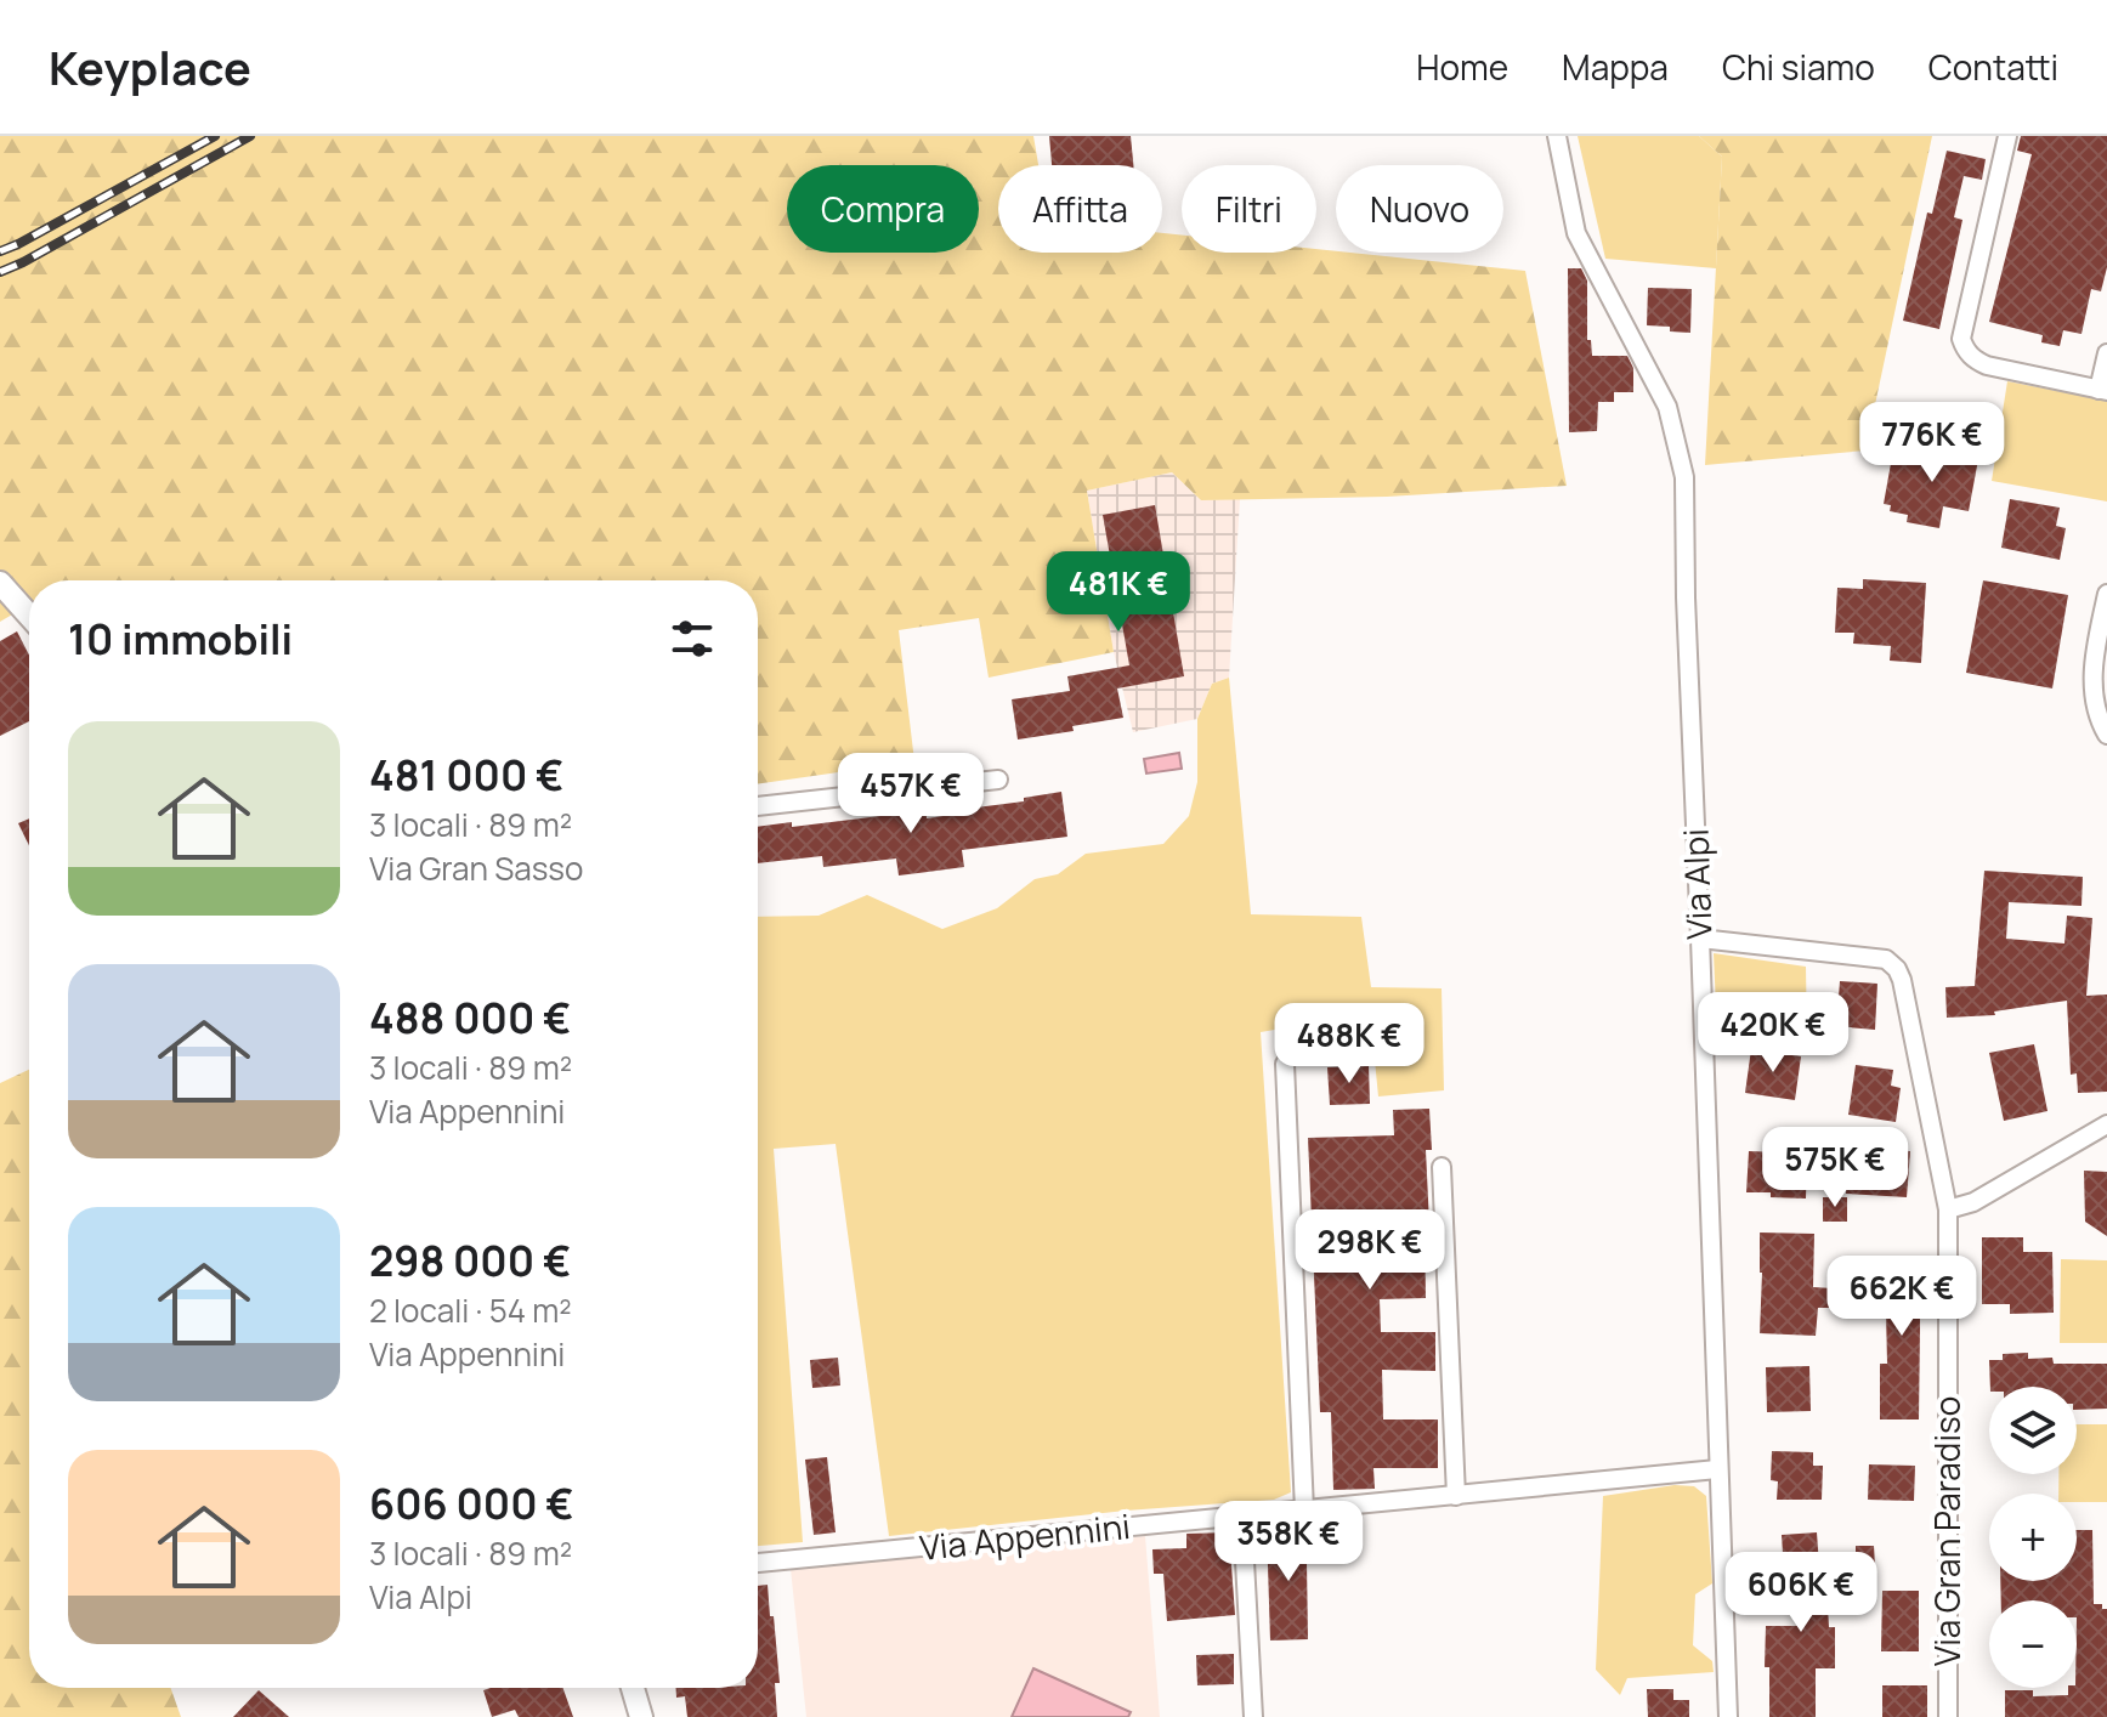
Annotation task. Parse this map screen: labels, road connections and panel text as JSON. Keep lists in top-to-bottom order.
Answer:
{
  "streets": {
    "street": ["Via Alpi", "Via Gran Paradiso", "Via Appennini"]
  },
  "crossings": [
    ["Via Alpi", "Via Gran Paradiso"],
    ["Via Alpi", "Via Appennini"]
  ],
  "page": {
    "header": "Keyplace",
    "nav": [
      "Home",
      "Mappa",
      "Chi siamo",
      "Contatti"
    ],
    "chip": [
      "Compra",
      "Affitta",
      "Filtri",
      "Nuovo"
    ],
    "price": [
      "776K €",
      "481K €",
      "457K €",
      "420K €",
      "488K €",
      "575K €",
      "298K €",
      "662K €",
      "358K €",
      "606K €"
    ],
    "heading": "10 immobili",
    "list": [
      {
        "name": "481 000 €",
        "note": "3 locali · 89 m² · Via Gran Sasso"
      },
      {
        "name": "488 000 €",
        "note": "3 locali · 89 m² · Via Appennini"
      },
      {
        "name": "298 000 €",
        "note": "2 locali · 54 m² · Via Appennini"
      },
      {
        "name": "606 000 €",
        "note": "3 locali · 89 m² · Via Alpi"
      }
    ],
    "map_buttons": ["+", "−"]
  }
}
